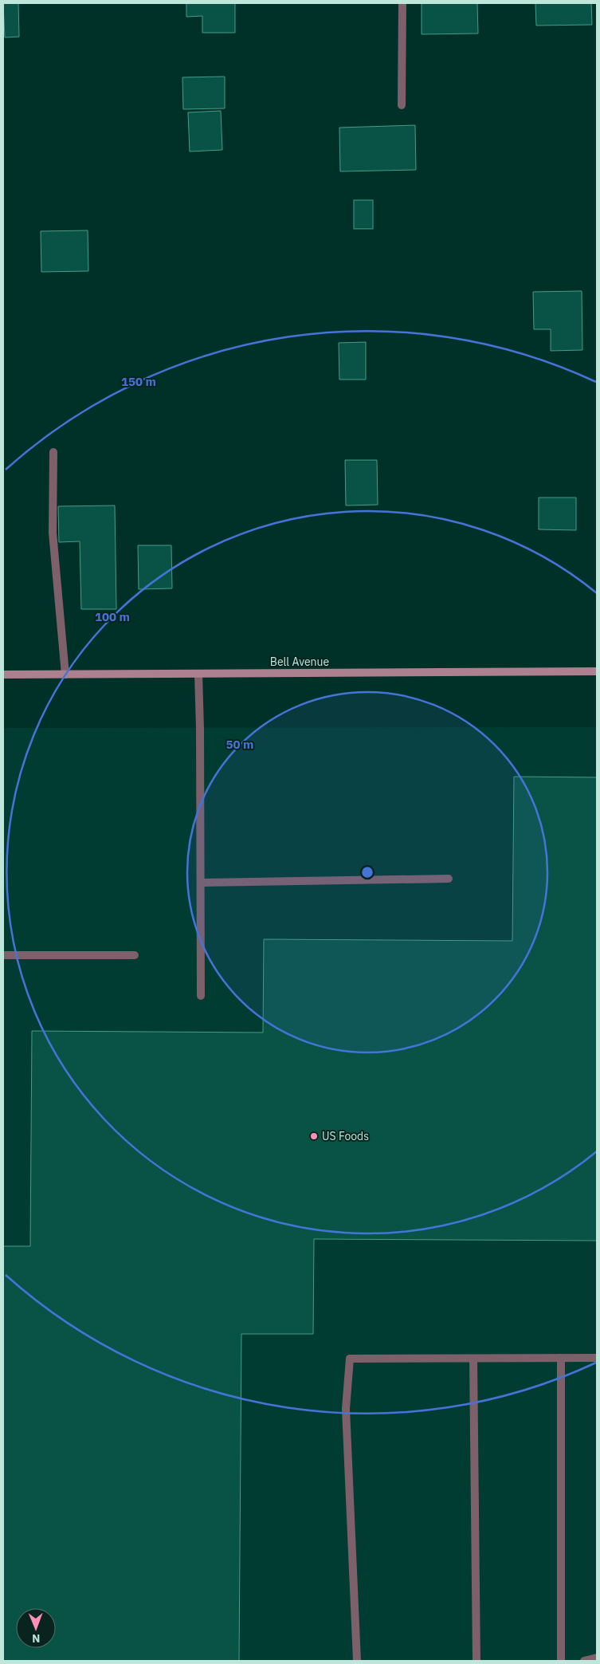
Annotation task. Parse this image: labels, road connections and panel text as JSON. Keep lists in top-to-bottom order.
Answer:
{
  "streets": {
    "main road": ["Bell Avenue"]
  },
  "places": ["US Foods"],
  "north": "bottom",
  "rings": ["150 m", "100 m", "50 m"]
}
